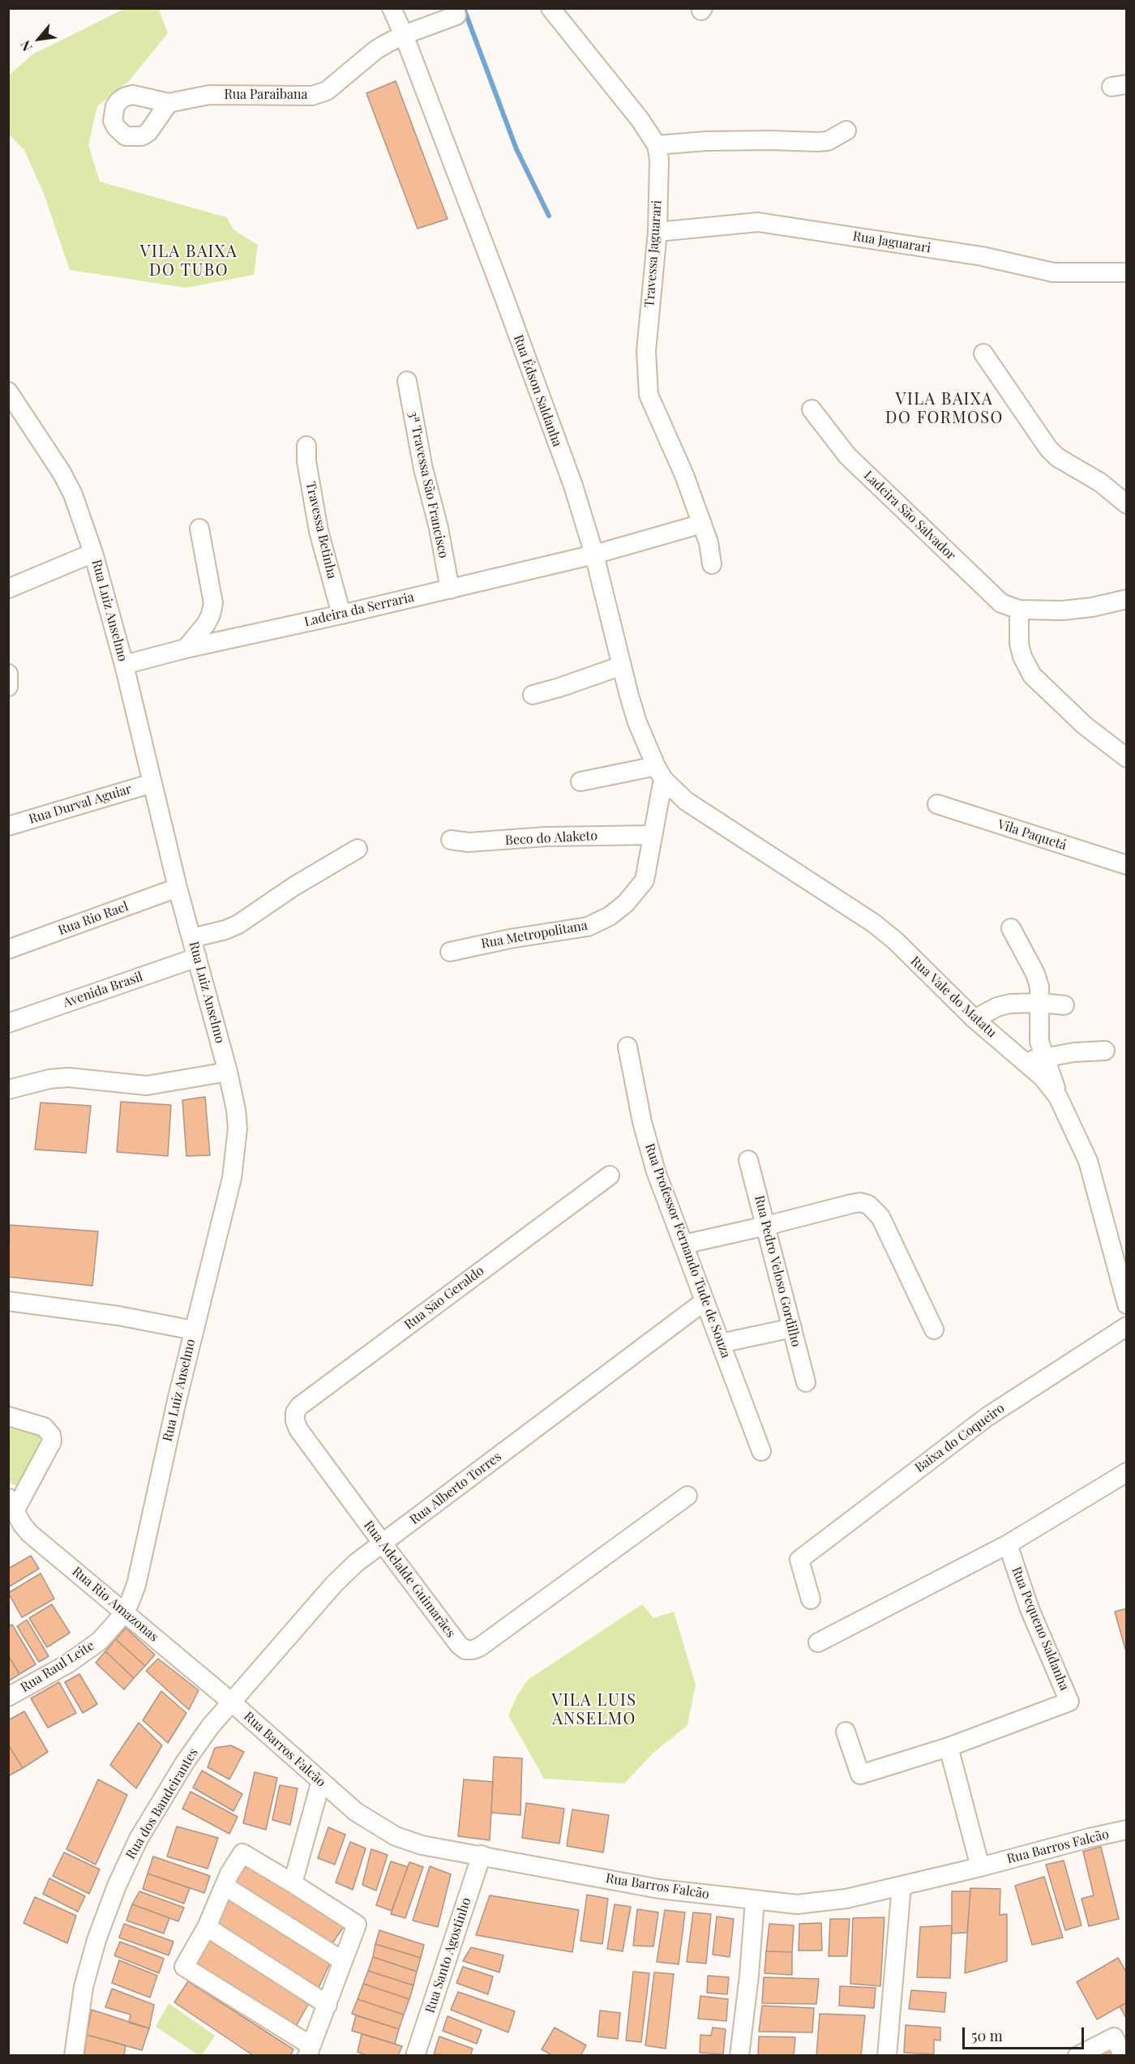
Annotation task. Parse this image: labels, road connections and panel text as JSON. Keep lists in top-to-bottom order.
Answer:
{
  "streets": {
    "street": [
      "Rua Paraibana",
      "Rua Jaguarari",
      "Travessa Jaguarari",
      "Rua Édson Saldanha",
      "3ª Travessa São Francisco",
      "Ladeira São Salvador",
      "Travessa Betinha",
      "Ladeira da Serraria",
      "Rua Luiz Anselmo",
      "Rua Durval Aguiar",
      "Vila Paquetá",
      "Beco do Alaketo",
      "Rua Rio Rael",
      "Rua Metropolitana",
      "Avenida Brasil",
      "Rua Vale do Matatu",
      "Rua Professor Fernando Tude de Souza",
      "Rua Pedro Veloso Gordilho",
      "Rua Sāo Geraldo",
      "Baixa do Coqueiro",
      "Rua Alberto Torres",
      "Rua Adelalde Guimarães",
      "Rua Rio Amazonas",
      "Rua Pequeno Saldanha",
      "Rua Raul Leite",
      "Rua Barros Falcão",
      "Rua dos Bandeirantes",
      "Rua Santo Agostinho"
    ]
  },
  "crossings": [
    ["Rua Paraibana", "Rua Édson Saldanha"],
    ["Rua Jaguarari", "Travessa Jaguarari"],
    ["Travessa Jaguarari", "Ladeira da Serraria"],
    ["Rua Édson Saldanha", "Ladeira da Serraria"],
    ["Rua Édson Saldanha", "Rua Metropolitana"],
    ["Rua Édson Saldanha", "Rua Vale do Matatu"],
    ["3ª Travessa São Francisco", "Ladeira da Serraria"],
    ["Travessa Betinha", "Ladeira da Serraria"],
    ["Ladeira da Serraria", "Rua Luiz Anselmo"],
    ["Rua Luiz Anselmo", "Rua Durval Aguiar"],
    ["Rua Luiz Anselmo", "Rua Rio Rael"],
    ["Rua Luiz Anselmo", "Avenida Brasil"],
    ["Rua Luiz Anselmo", "Rua Rio Amazonas"],
    ["Rua Luiz Anselmo", "Rua Raul Leite"],
    ["Beco do Alaketo", "Rua Metropolitana"],
    ["Rua Metropolitana", "Rua Vale do Matatu"],
    ["Rua Professor Fernando Tude de Souza", "Rua Alberto Torres"],
    ["Rua Sāo Geraldo", "Rua Adelalde Guimarães"],
    ["Rua Alberto Torres", "Rua Adelalde Guimarães"],
    ["Rua Alberto Torres", "Rua Rio Amazonas"],
    ["Rua Alberto Torres", "Rua Barros Falcão"],
    ["Rua Alberto Torres", "Rua dos Bandeirantes"],
    ["Rua Rio Amazonas", "Rua Raul Leite"],
    ["Rua Rio Amazonas", "Rua Barros Falcão"],
    ["Rua Rio Amazonas", "Rua dos Bandeirantes"],
    ["Rua Barros Falcão", "Rua dos Bandeirantes"],
    ["Rua Barros Falcão", "Rua Santo Agostinho"]
  ],
  "districts": ["VILA BAIXA DO TUBO", "VILA BAIXA DO FORMOSO", "VILA LUIS ANSELMO"],
  "scale_bar": "50 m",
  "north": "bottom left"
}
